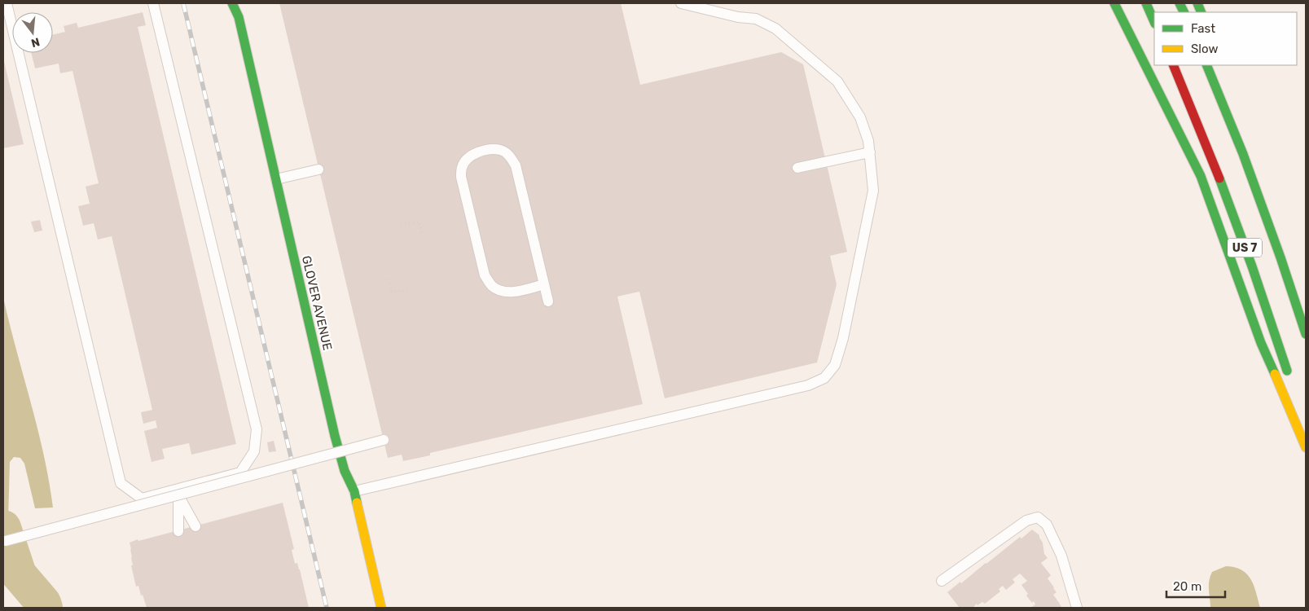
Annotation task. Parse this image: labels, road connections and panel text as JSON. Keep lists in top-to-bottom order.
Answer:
{
  "streets": {
    "main road": ["US 7", "GLOVER AVENUE"]
  },
  "legend": ["Fast", "Slow"],
  "scale_bar": "20 m",
  "north": "bottom"
}
